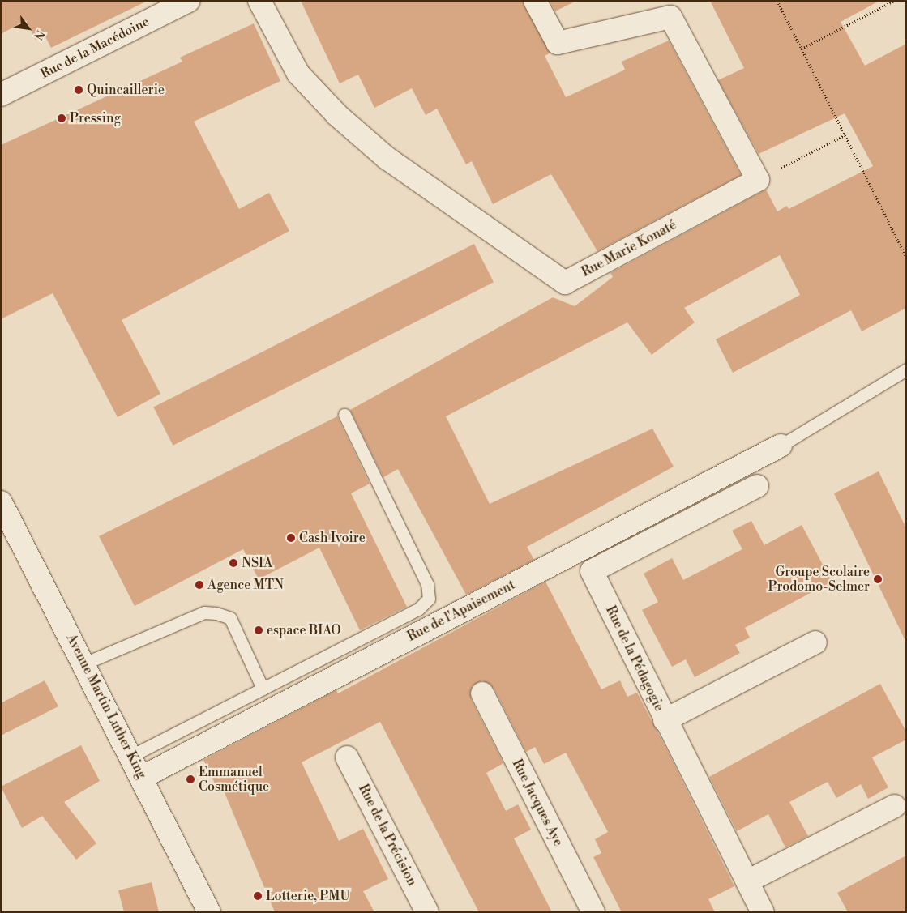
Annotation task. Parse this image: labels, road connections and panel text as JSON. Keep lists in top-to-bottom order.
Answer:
{
  "streets": {
    "street": [
      "Rue de la Macédoine",
      "Rue Marie Konaté",
      "Rue de l'Apaisement",
      "Rue de la Pédagogie",
      "Avenue Martin Luther King",
      "Rue Jacques Aye",
      "Rue de la Précision"
    ]
  },
  "crossings": [
    ["Rue de l'Apaisement", "Avenue Martin Luther King"]
  ],
  "places": [
    "Quincaillerie",
    "Pressing",
    "Cash Ivoire",
    "NSIA",
    "Groupe Scolaire Prodomo-Selmer",
    "Agence MTN",
    "espace BIAO",
    "Emmanuel Cosmétique",
    "Lotterie, PMU"
  ],
  "north": "bottom right"
}
